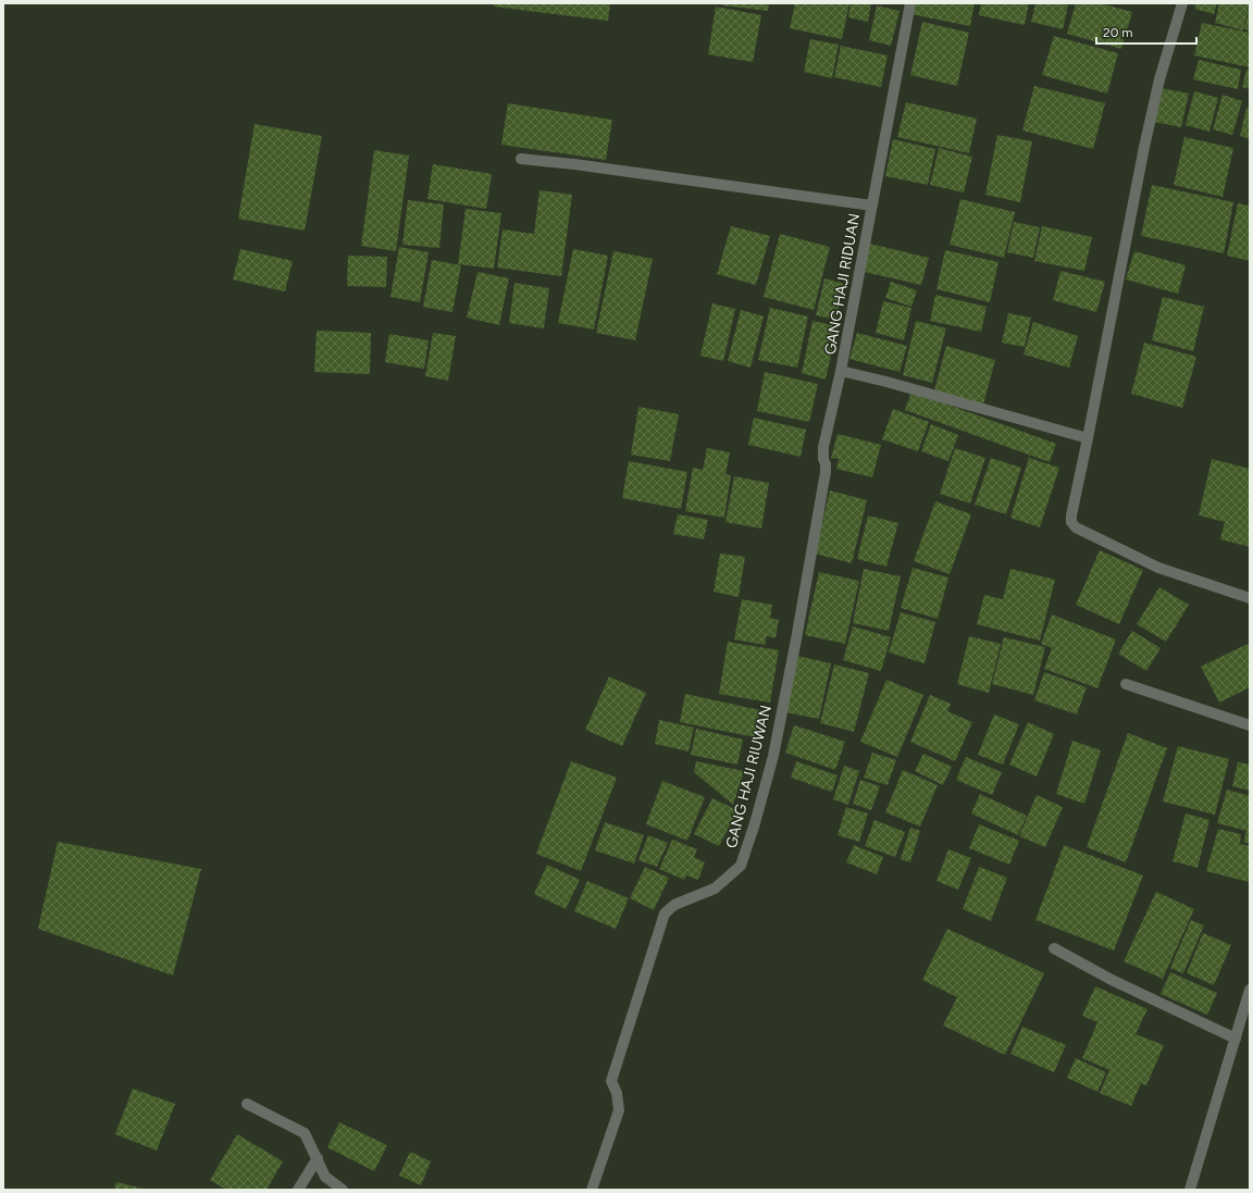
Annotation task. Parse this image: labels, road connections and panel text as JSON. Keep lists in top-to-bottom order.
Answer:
{
  "streets": {
    "street": ["GANG HAJI RIDUAN", "GANG HAJI RIUWAN"]
  },
  "crossings": [
    ["GANG HAJI RIDUAN", "GANG HAJI RIUWAN"]
  ],
  "scale_bar": "20 m"
}
